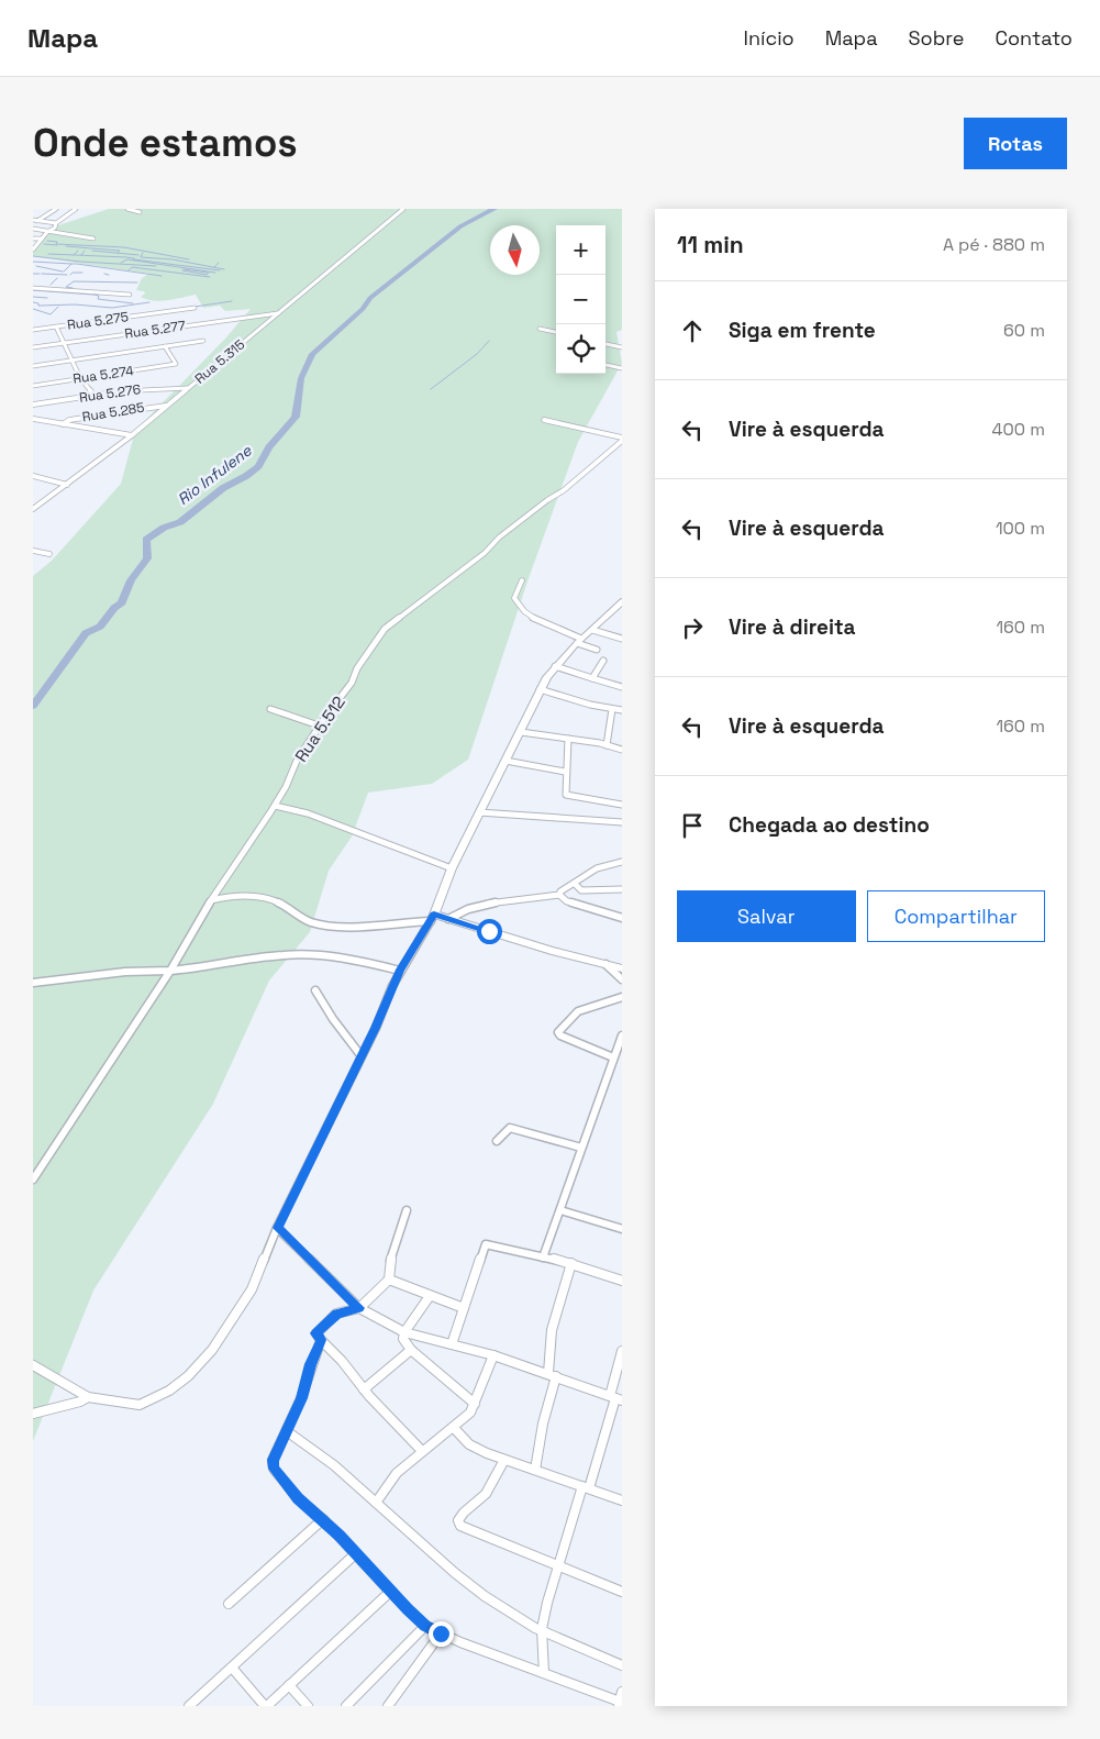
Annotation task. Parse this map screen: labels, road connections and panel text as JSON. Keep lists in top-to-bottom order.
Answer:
{
  "streets": {
    "street": [
      "Rua 5.275",
      "Rua 5.277",
      "Rua 5.315",
      "Rua 5.274",
      "Rua 5.276",
      "Rua 5.285",
      "Rua 5.512"
    ]
  },
  "crossings": [
    ["Rua 5.277", "Rua 5.315"],
    ["Rua 5.315", "Rua 5.276"],
    ["Rua 5.315", "Rua 5.285"]
  ],
  "water": ["Rio Infulene"],
  "north": "bottom",
  "page": {
    "header": "Mapa",
    "nav": [
      "Início",
      "Mapa",
      "Sobre",
      "Contato"
    ],
    "buttons": [
      "Rotas",
      ["Salvar", "Compartilhar"]
    ],
    "title": "Onde estamos",
    "heading": ["11 min", "A pé · 880 m"],
    "map_buttons": ["+", "−"],
    "list": [
      ["Siga em frente", "60 m"],
      ["Vire à esquerda", "400 m"],
      ["Vire à esquerda", "100 m"],
      ["Vire à direita", "160 m"],
      ["Vire à esquerda", "160 m"],
      "Chegada ao destino"
    ]
  }
}
